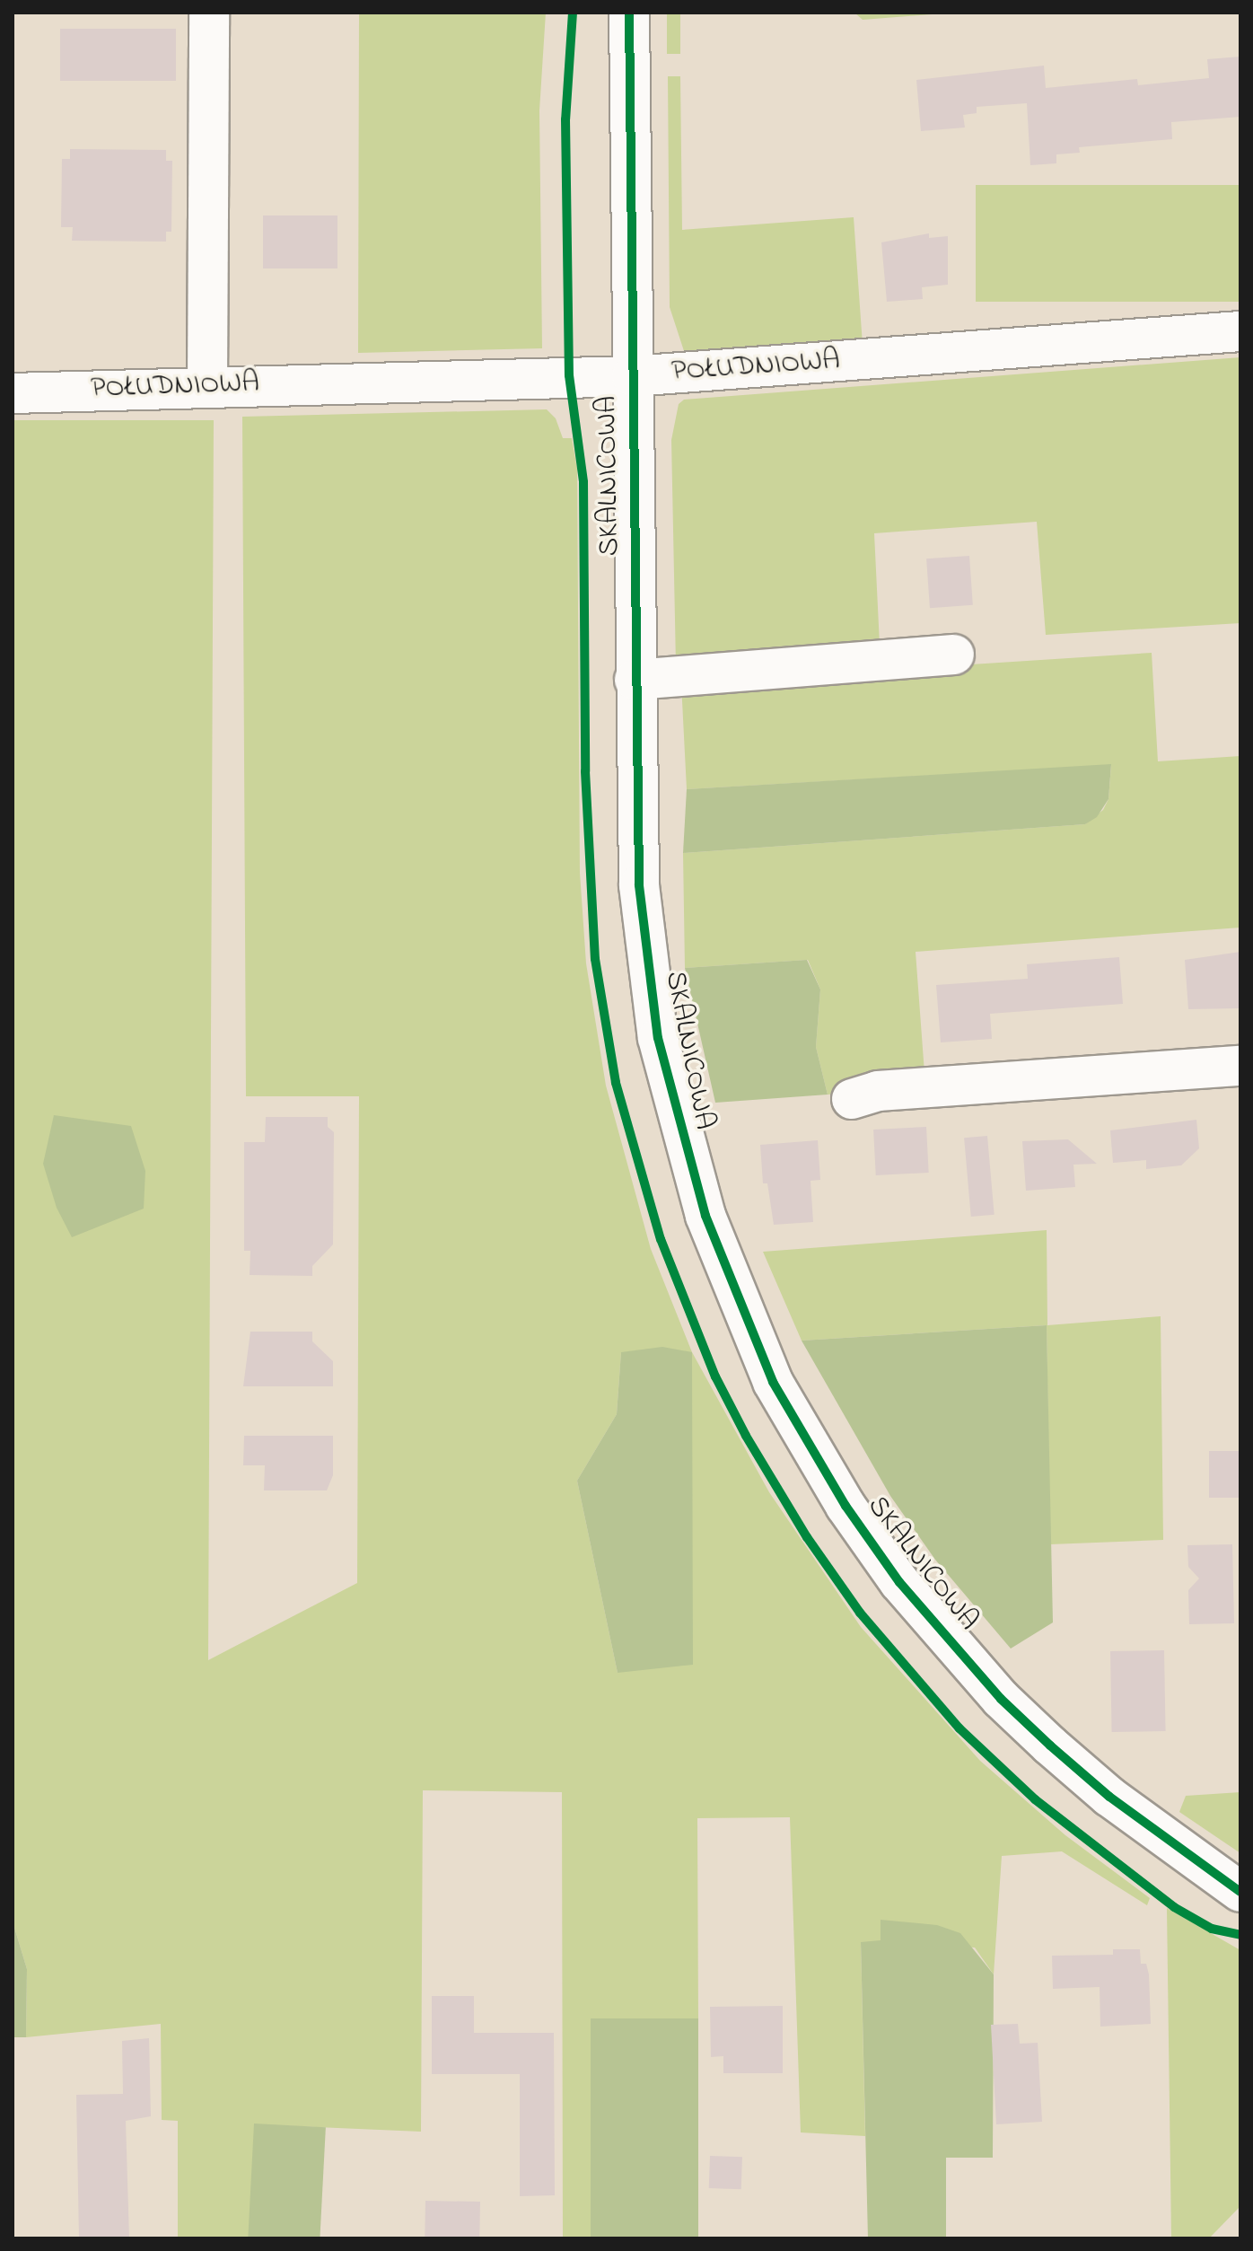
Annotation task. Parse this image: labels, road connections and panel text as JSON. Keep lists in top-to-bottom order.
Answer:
{
  "streets": {
    "street": ["POŁUDNIOWA", "SKALNICOWA"]
  },
  "crossings": [
    ["POŁUDNIOWA", "SKALNICOWA"]
  ]
}
